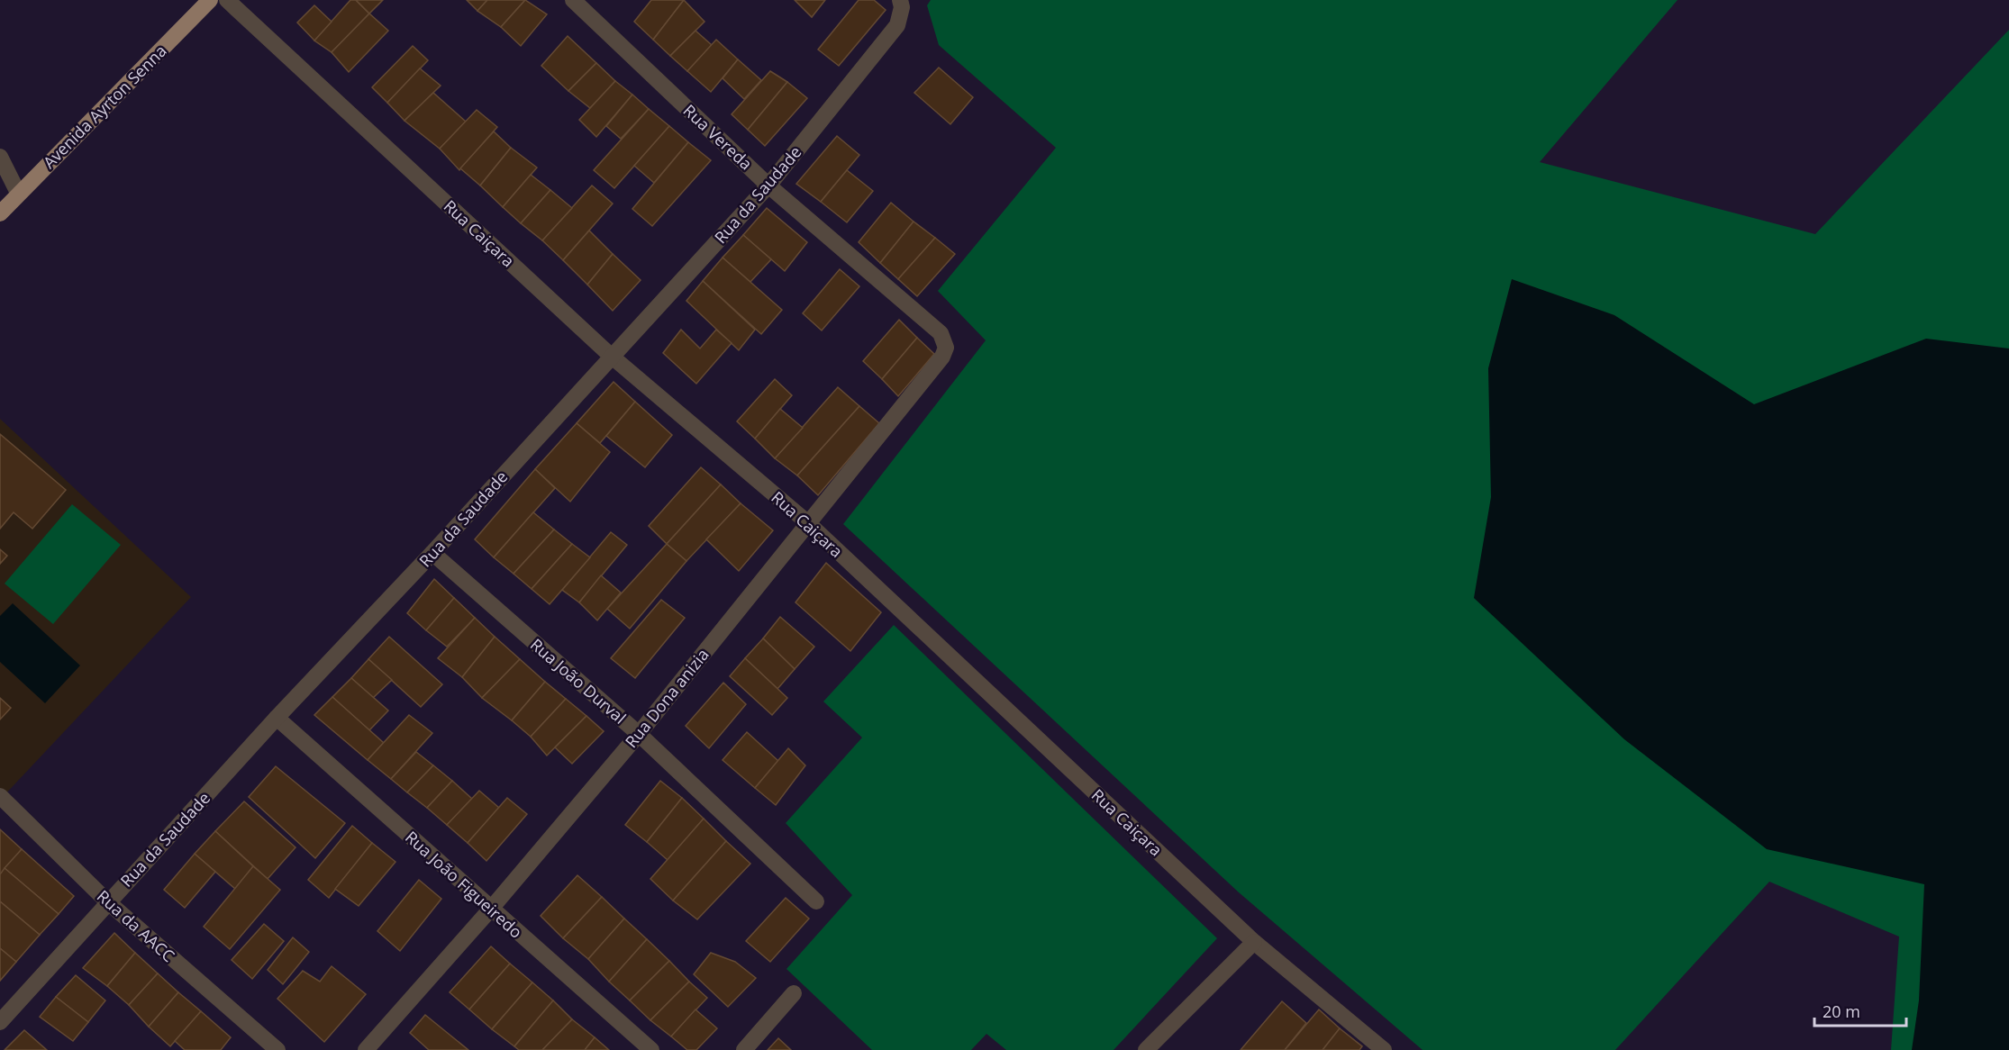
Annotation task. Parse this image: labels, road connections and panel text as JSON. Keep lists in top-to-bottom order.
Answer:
{
  "streets": {
    "main road": ["Avenida Ayrton Senna"],
    "street": [
      "Rua Vereda",
      "Rua da Saudade",
      "Rua Caiçara",
      "Rua João Durval",
      "Rua Dona anizia",
      "Rua João Figueiredo",
      "Rua da AACC"
    ]
  },
  "crossings": [
    ["Rua Vereda", "Rua da Saudade"],
    ["Rua Vereda", "Rua Dona anizia"],
    ["Rua da Saudade", "Rua Caiçara"],
    ["Rua da Saudade", "Rua João Durval"],
    ["Rua da Saudade", "Rua João Figueiredo"],
    ["Rua da Saudade", "Rua da AACC"],
    ["Rua Caiçara", "Rua Dona anizia"],
    ["Rua João Durval", "Rua Dona anizia"],
    ["Rua Dona anizia", "Rua João Figueiredo"]
  ],
  "scale_bar": "20 m"
}
